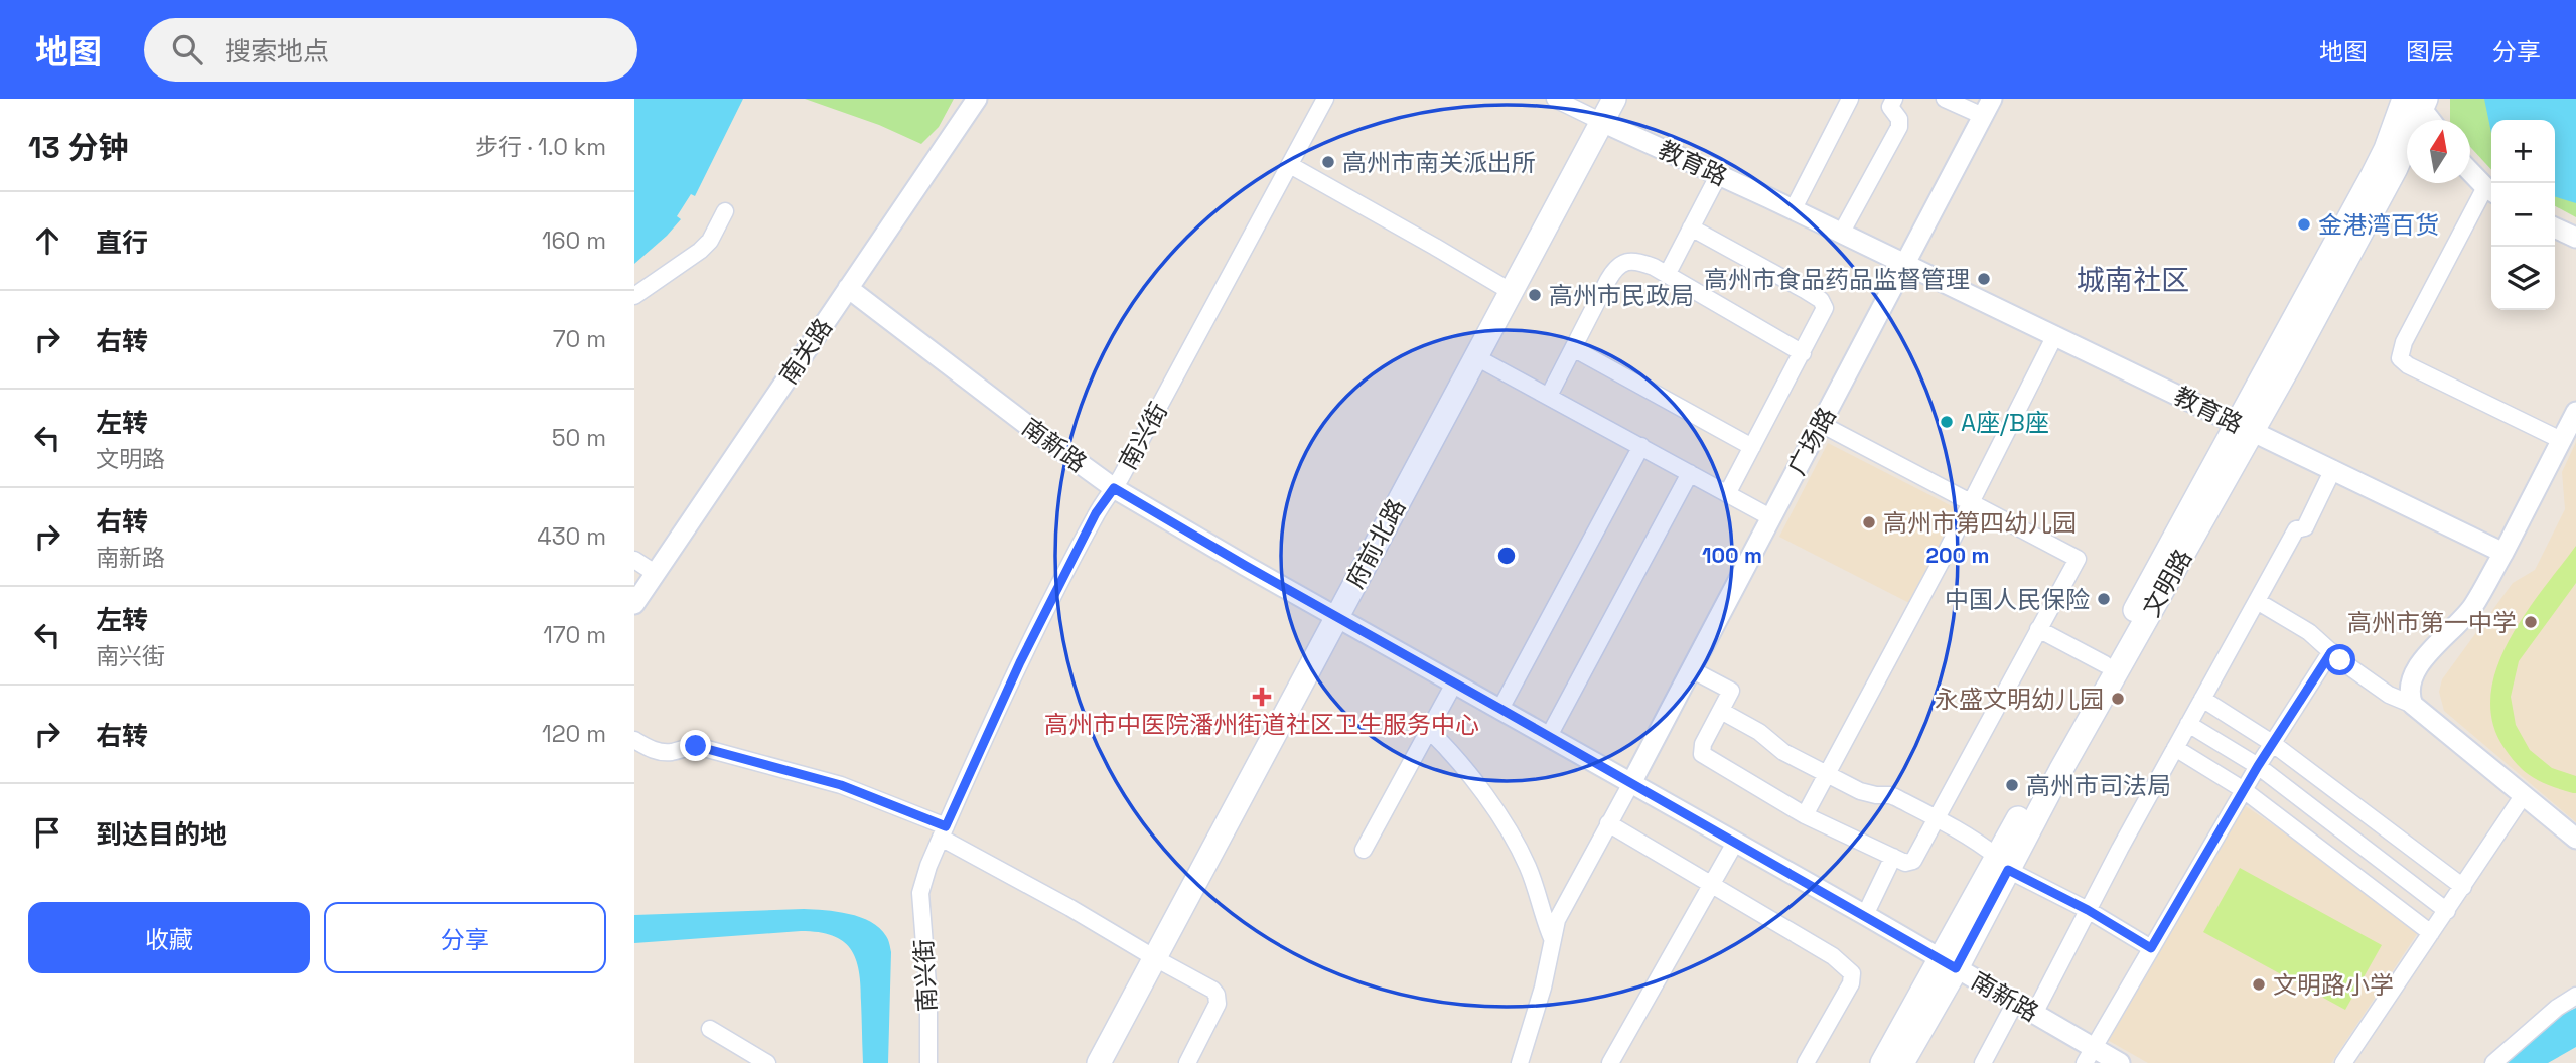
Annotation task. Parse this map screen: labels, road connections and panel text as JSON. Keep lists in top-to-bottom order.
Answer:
{
  "streets": {
    "main road": ["府前北路", "文明路"],
    "street": [
      "教育路",
      "南关路",
      "南兴街",
      "广场路",
      "南新路"
    ]
  },
  "crossings": [
    ["教育路", "广场路"],
    ["教育路", "府前北路"],
    ["教育路", "文明路"],
    ["南关路", "南新路"],
    ["南兴街", "南新路"],
    ["广场路", "南新路"],
    ["南新路", "府前北路"],
    ["南新路", "文明路"]
  ],
  "districts": ["城南社区"],
  "places": {
    "other": [
      "高州市南关派出所",
      "金港湾百货",
      "高州市食品药品监督管理",
      "高州市民政局",
      "A座/B座",
      "高州市第四幼儿园",
      "中国人民保险",
      "高州市第一中学",
      "永盛文明幼儿园",
      "高州市司法局",
      "文明路小学"
    ],
    "health": ["高州市中医院潘州街道社区卫生服务中心"]
  },
  "north": "top",
  "page": {
    "header": "地图",
    "search": "搜索地点",
    "nav": ["地图", "图层", "分享"],
    "heading": ["13 分钟", "步行 · 1.0 km"],
    "map_buttons": ["+", "−"],
    "list": [
      ["直行", "160 m"],
      ["右转", "70 m"],
      ["左转", "文明路", "50 m"],
      ["右转", "南新路", "430 m"],
      ["左转", "南兴街", "170 m"],
      ["右转", "120 m"],
      "到达目的地"
    ],
    "buttons": ["收藏", "分享"]
  },
  "rings": ["100 m", "200 m"]
}
